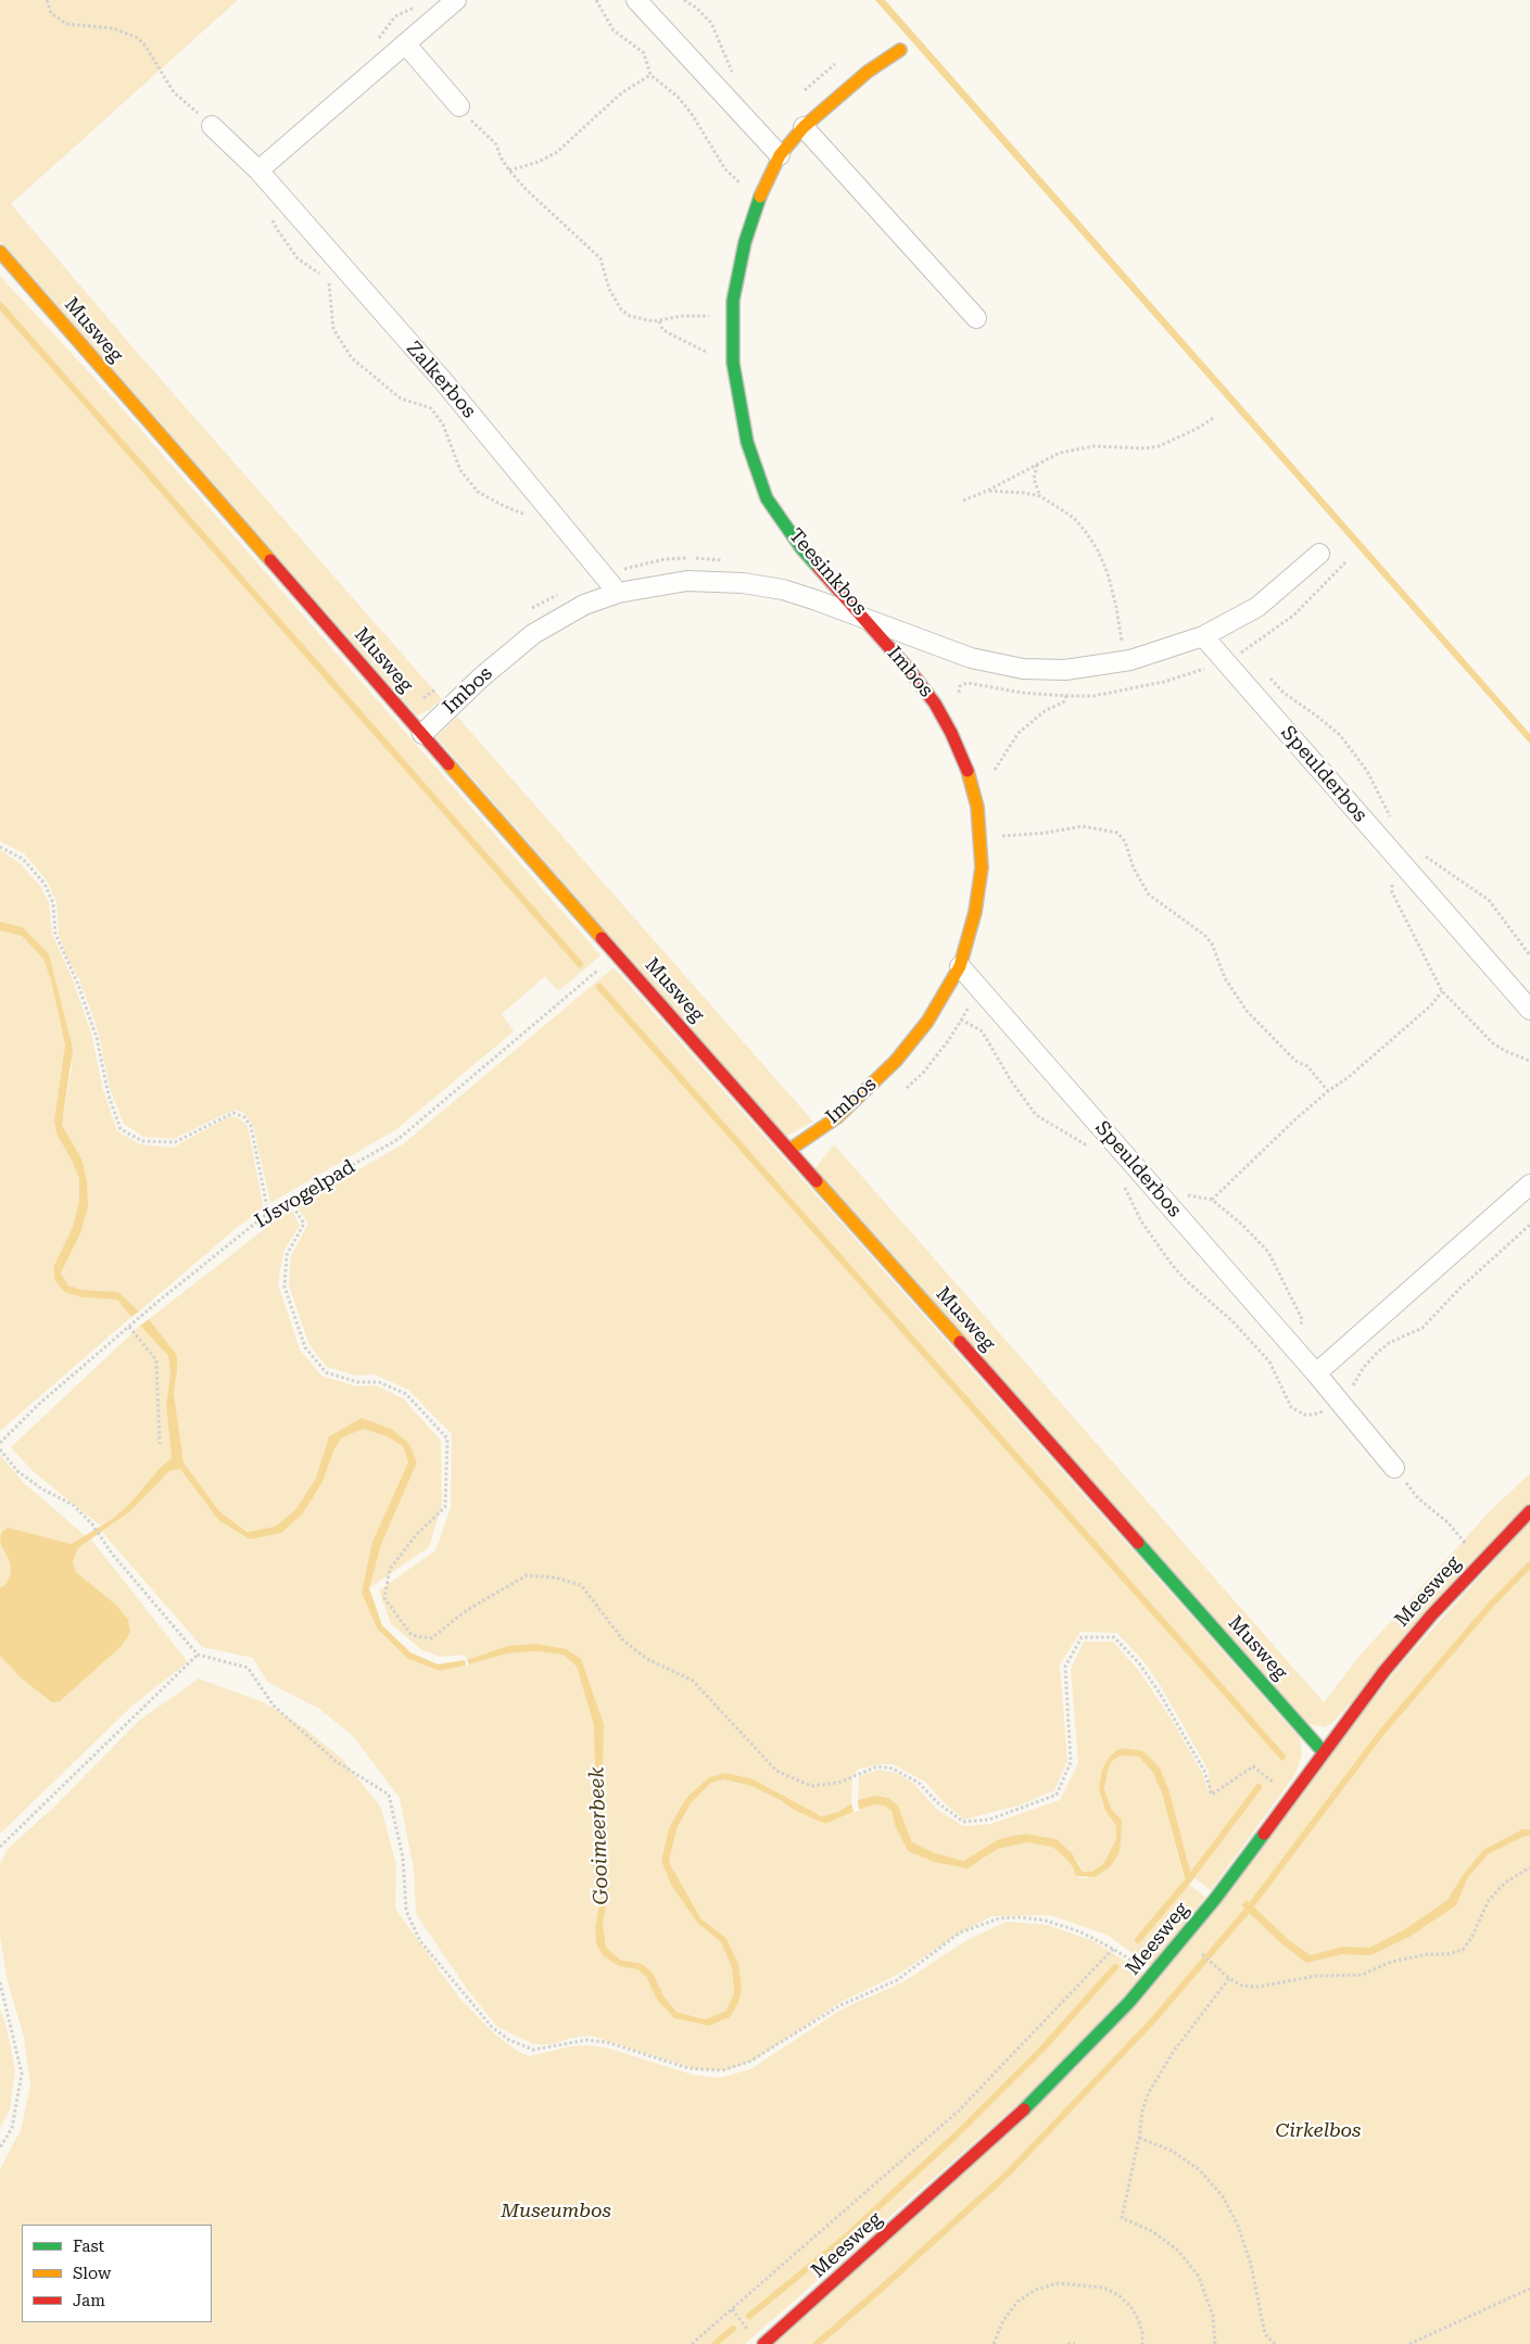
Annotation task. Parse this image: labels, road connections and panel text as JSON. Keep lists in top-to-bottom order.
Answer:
{
  "streets": {
    "street": [
      "Musweg",
      "Zalkerbos",
      "Teesinkbos",
      "Imbos",
      "Speulderbos",
      "Meesweg"
    ],
    "path": ["IJsvogelpad"]
  },
  "crossings": [
    ["Musweg", "Imbos"],
    ["Musweg", "IJsvogelpad"],
    ["Musweg", "Meesweg"],
    ["Zalkerbos", "Imbos"],
    ["Teesinkbos", "Imbos"],
    ["Teesinkbos", "Speulderbos"],
    ["Imbos", "Speulderbos"]
  ],
  "water": ["Gooimeerbeek"],
  "parks": ["Cirkelbos", "Museumbos"],
  "legend": ["Fast", "Slow", "Jam"]
}
